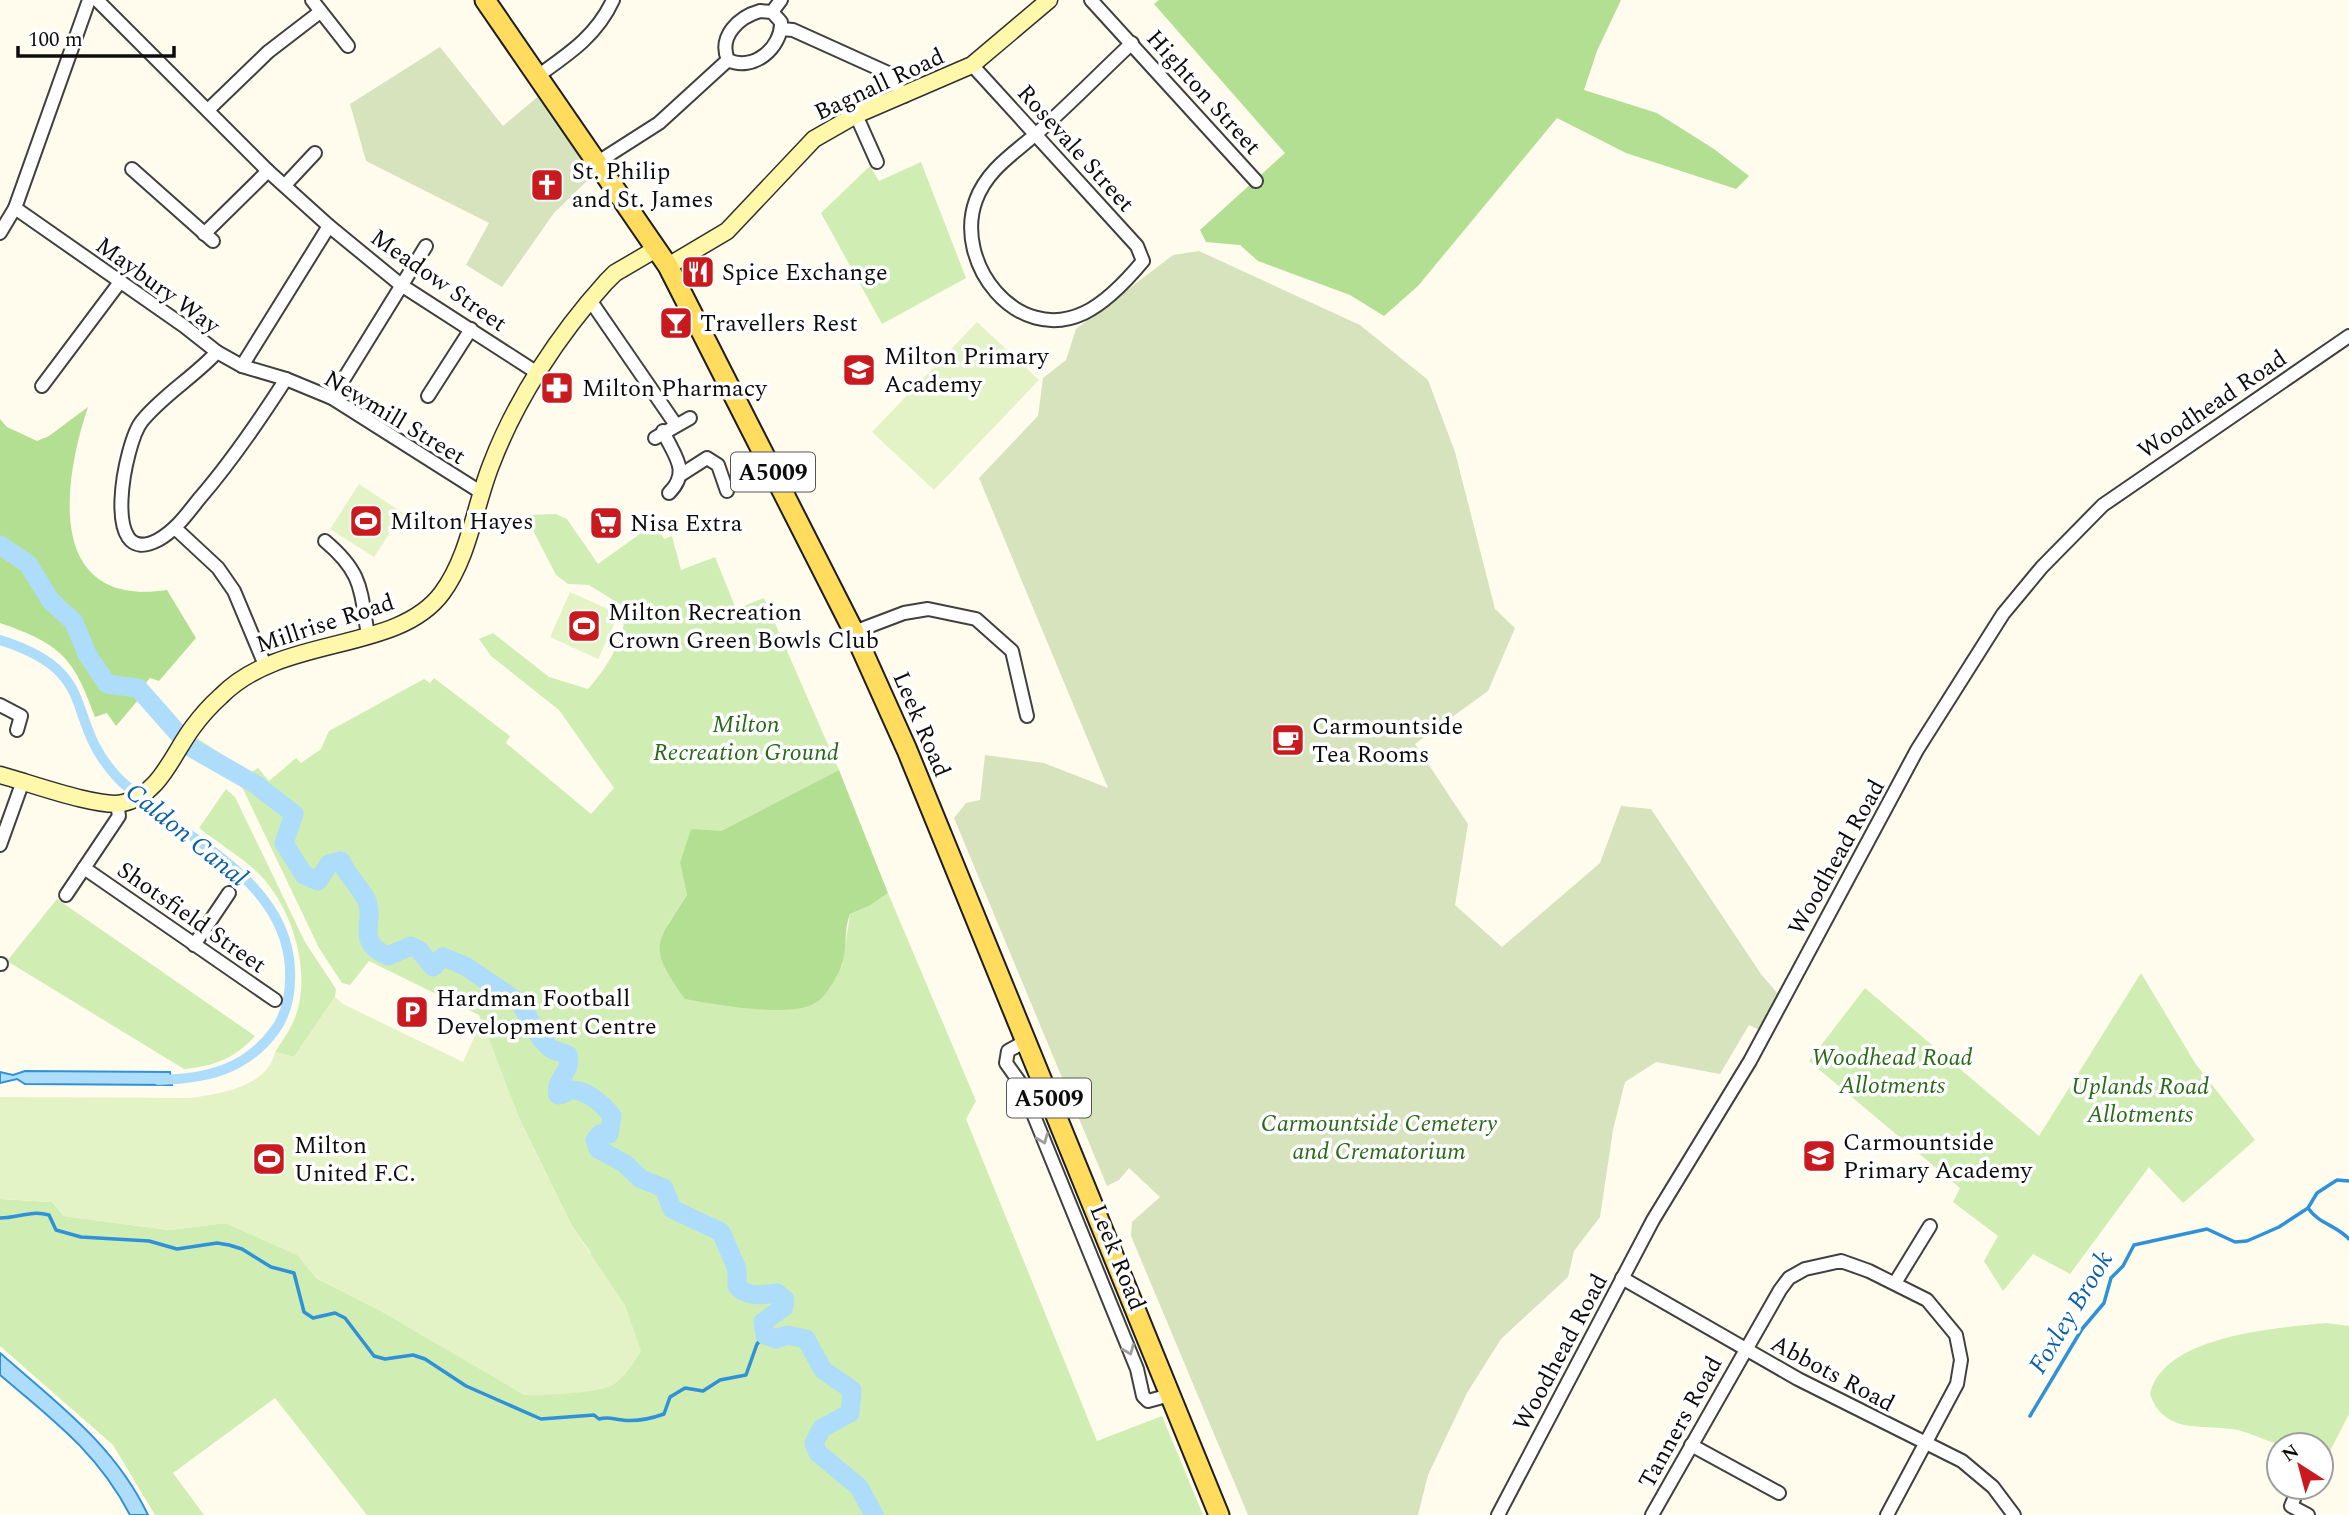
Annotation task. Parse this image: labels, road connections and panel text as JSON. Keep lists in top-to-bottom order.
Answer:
{
  "streets": {
    "main road": ["A5009", "Leek Road"],
    "street": [
      "Bagnall Road",
      "Highton Street",
      "Rosevale Street",
      "Meadow Street",
      "Maybury Way",
      "Woodhead Road",
      "Newmill Street",
      "Millrise Road",
      "Shotsfield Street",
      "Abbots Road",
      "Tanners Road"
    ]
  },
  "crossings": [
    ["Bagnall Road", "Rosevale Street"],
    ["Bagnall Road", "Leek Road"],
    ["Meadow Street", "Millrise Road"],
    ["Maybury Way", "Newmill Street"],
    ["Woodhead Road", "Abbots Road"],
    ["Newmill Street", "Millrise Road"],
    ["A5009", "Millrise Road"],
    ["A5009", "Leek Road"],
    ["Millrise Road", "Leek Road"],
    ["Abbots Road", "Tanners Road"]
  ],
  "water": ["Caldon Canal", "Foxley Brook"],
  "parks": [
    "Milton Recreation Ground",
    "Woodhead Road Allotments",
    "Uplands Road Allotments",
    "Carmountside Cemetery and Crematorium"
  ],
  "places": {
    "church": ["St. Philip and St. James"],
    "restaurant": ["Spice Exchange"],
    "bar": ["Travellers Rest"],
    "school or university": ["Milton Primary Academy", "Carmountside Primary Academy"],
    "pharmacy": ["Milton Pharmacy"],
    "sports": ["Milton Hayes", "Milton Recreation Crown Green Bowls Club", "Milton United F.C."],
    "supermarket": ["Nisa Extra"],
    "cafe": ["Carmountside Tea Rooms"],
    "parking": ["Hardman Football Development Centre"]
  },
  "scale_bar": "100 m",
  "north": "top left"
}
